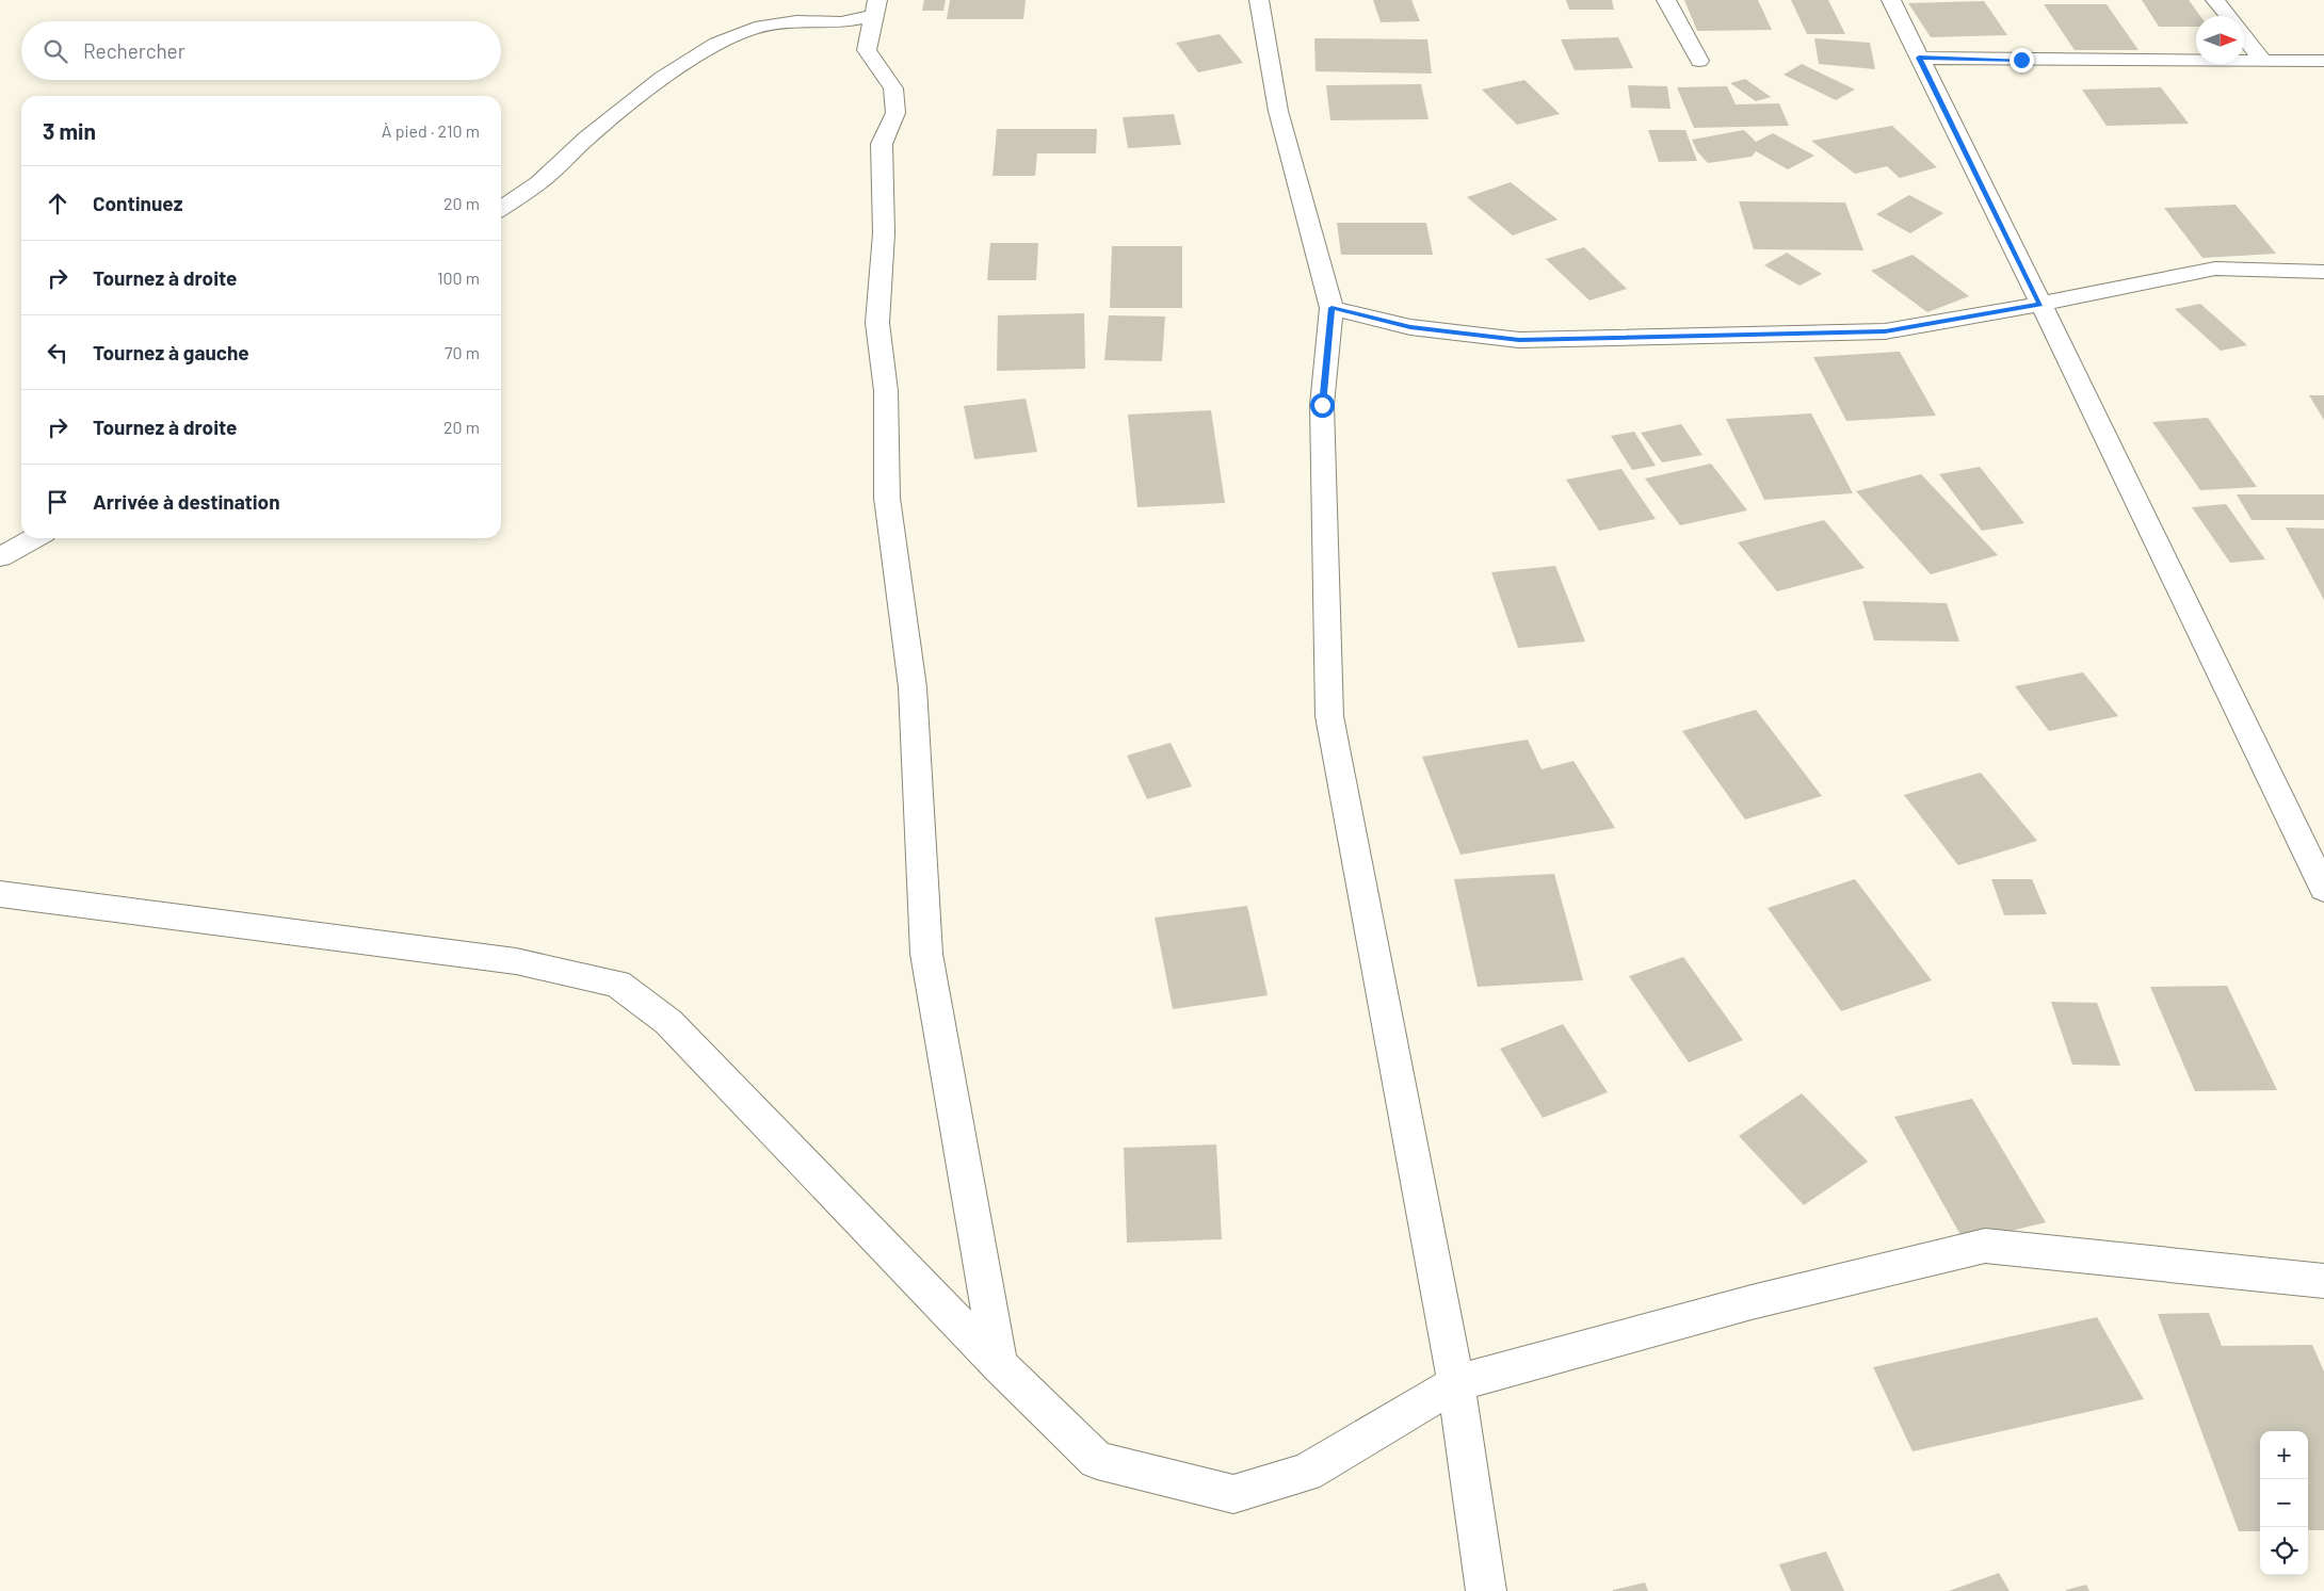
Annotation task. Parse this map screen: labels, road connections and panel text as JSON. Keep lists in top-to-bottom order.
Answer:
{
  "north": "right",
  "page": {
    "search": "Rechercher",
    "heading": ["3 min", "À pied · 210 m"],
    "list": [
      ["Continuez", "20 m"],
      ["Tournez à droite", "100 m"],
      ["Tournez à gauche", "70 m"],
      ["Tournez à droite", "20 m"],
      "Arrivée à destination"
    ],
    "map_buttons": ["+", "−"]
  }
}
